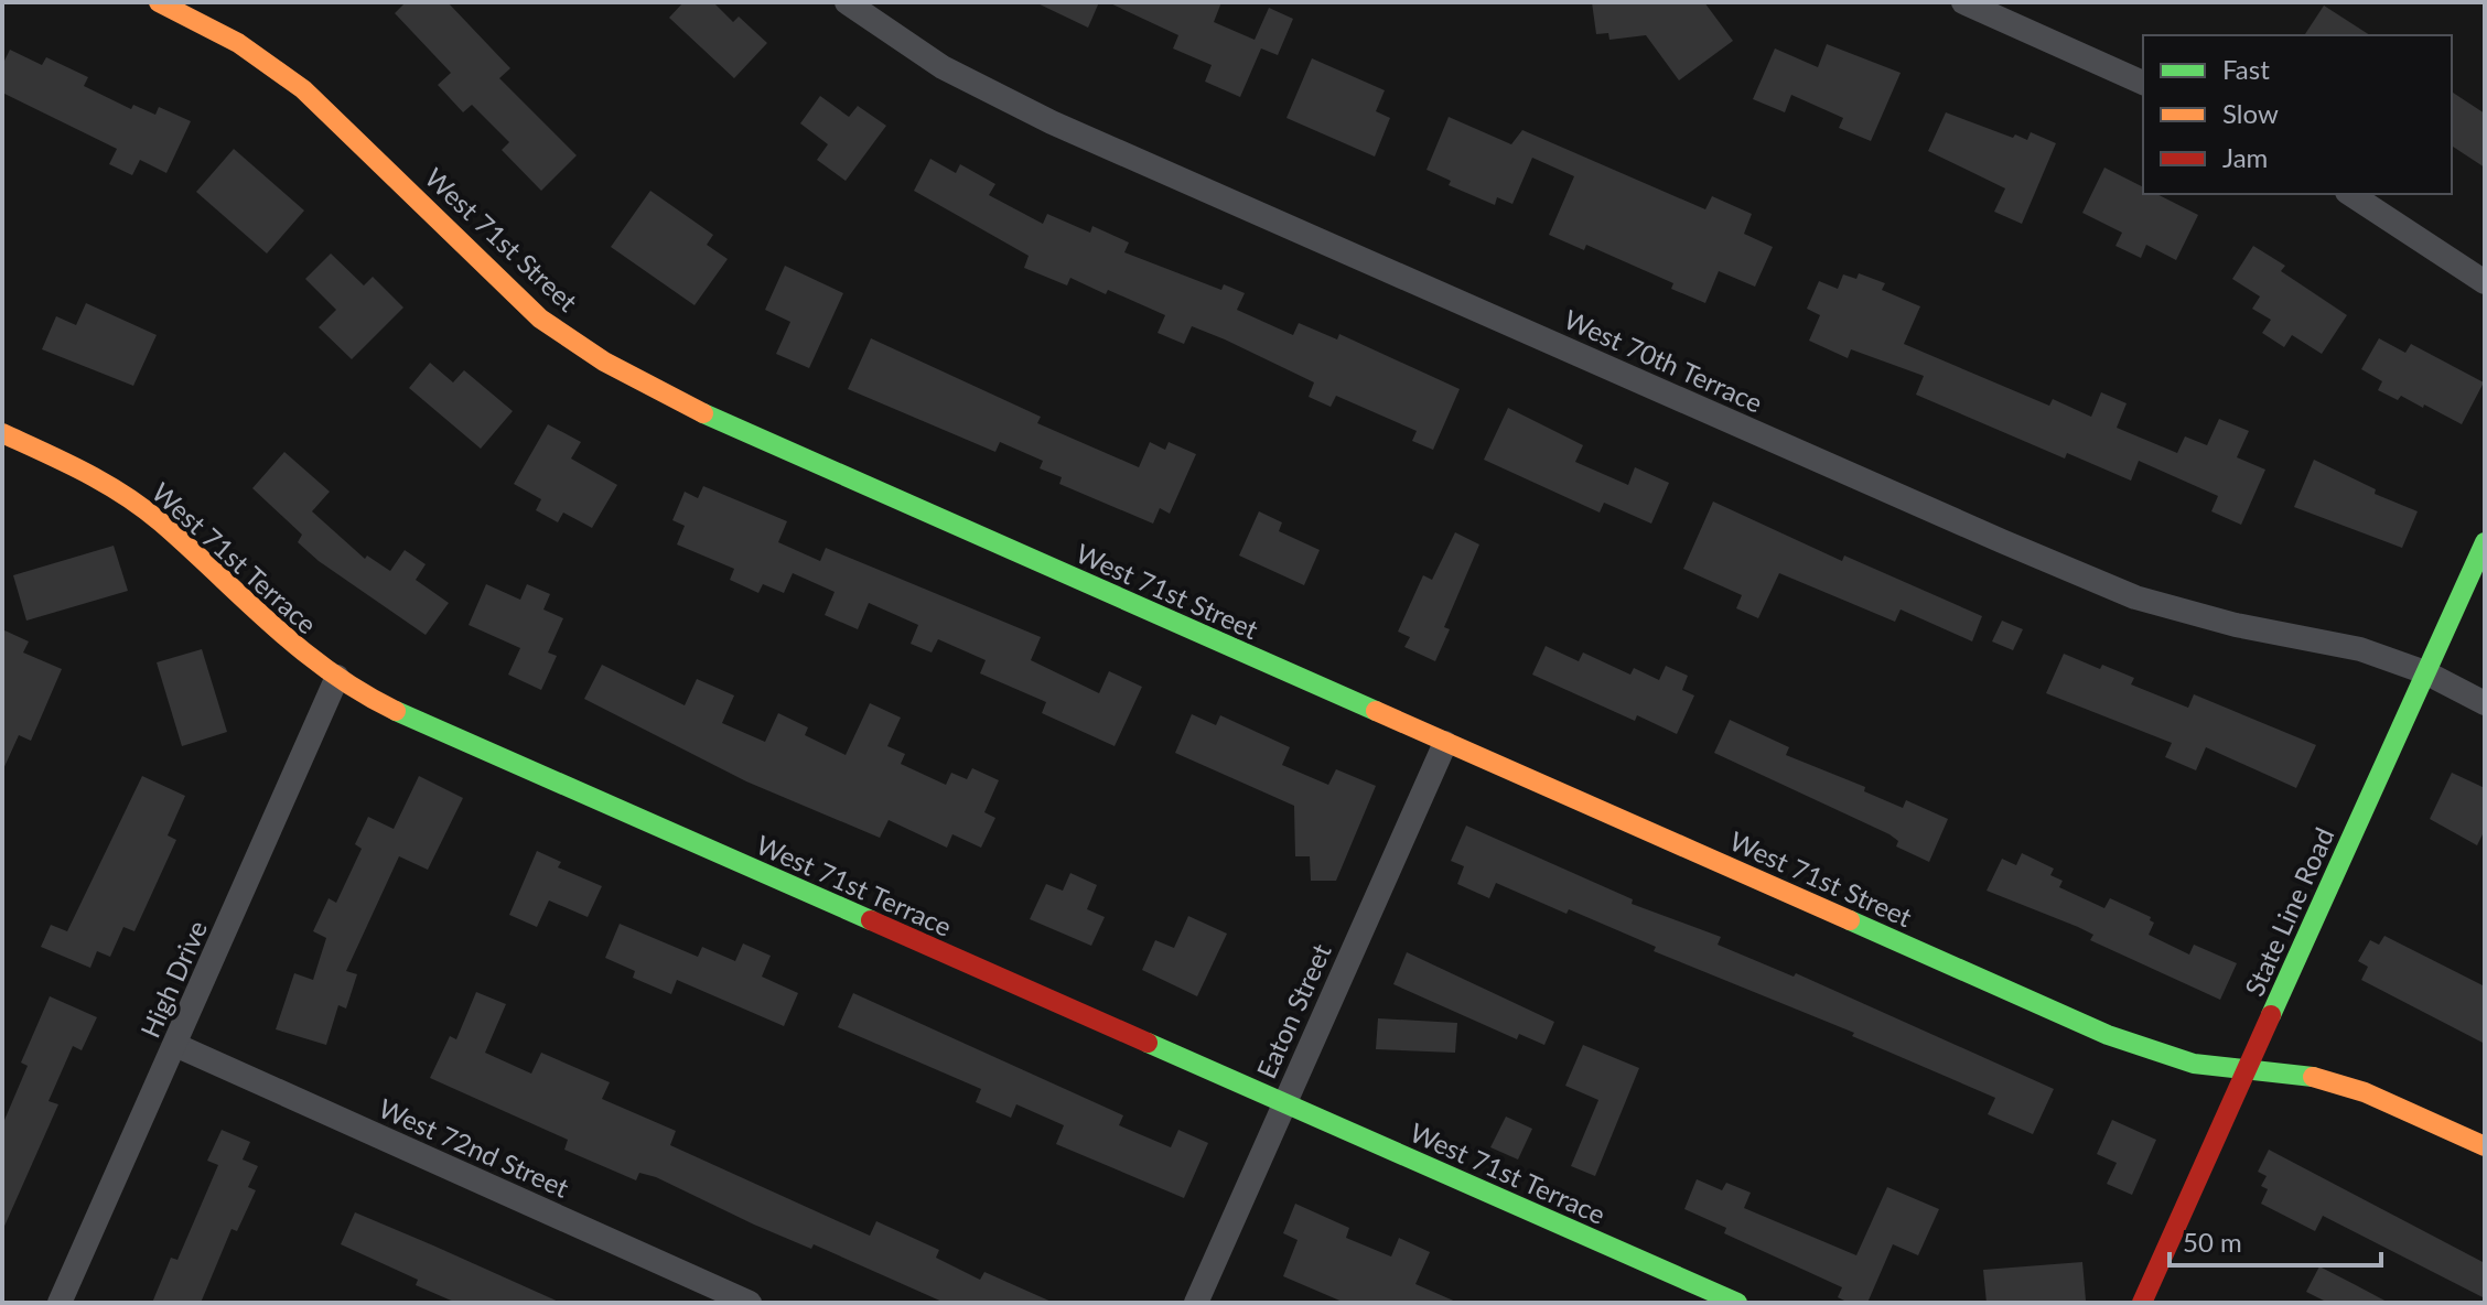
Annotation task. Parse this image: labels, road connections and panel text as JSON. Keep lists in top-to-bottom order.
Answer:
{
  "streets": {
    "street": [
      "West 71st Street",
      "West 70th Terrace",
      "West 71st Terrace",
      "State Line Road",
      "High Drive",
      "Eaton Street",
      "West 72nd Street"
    ]
  },
  "crossings": [
    ["West 71st Street", "State Line Road"],
    ["West 71st Street", "Eaton Street"],
    ["West 70th Terrace", "State Line Road"],
    ["West 71st Terrace", "High Drive"],
    ["West 71st Terrace", "Eaton Street"],
    ["High Drive", "West 72nd Street"]
  ],
  "legend": ["Fast", "Slow", "Jam"],
  "scale_bar": "50 m"
}
